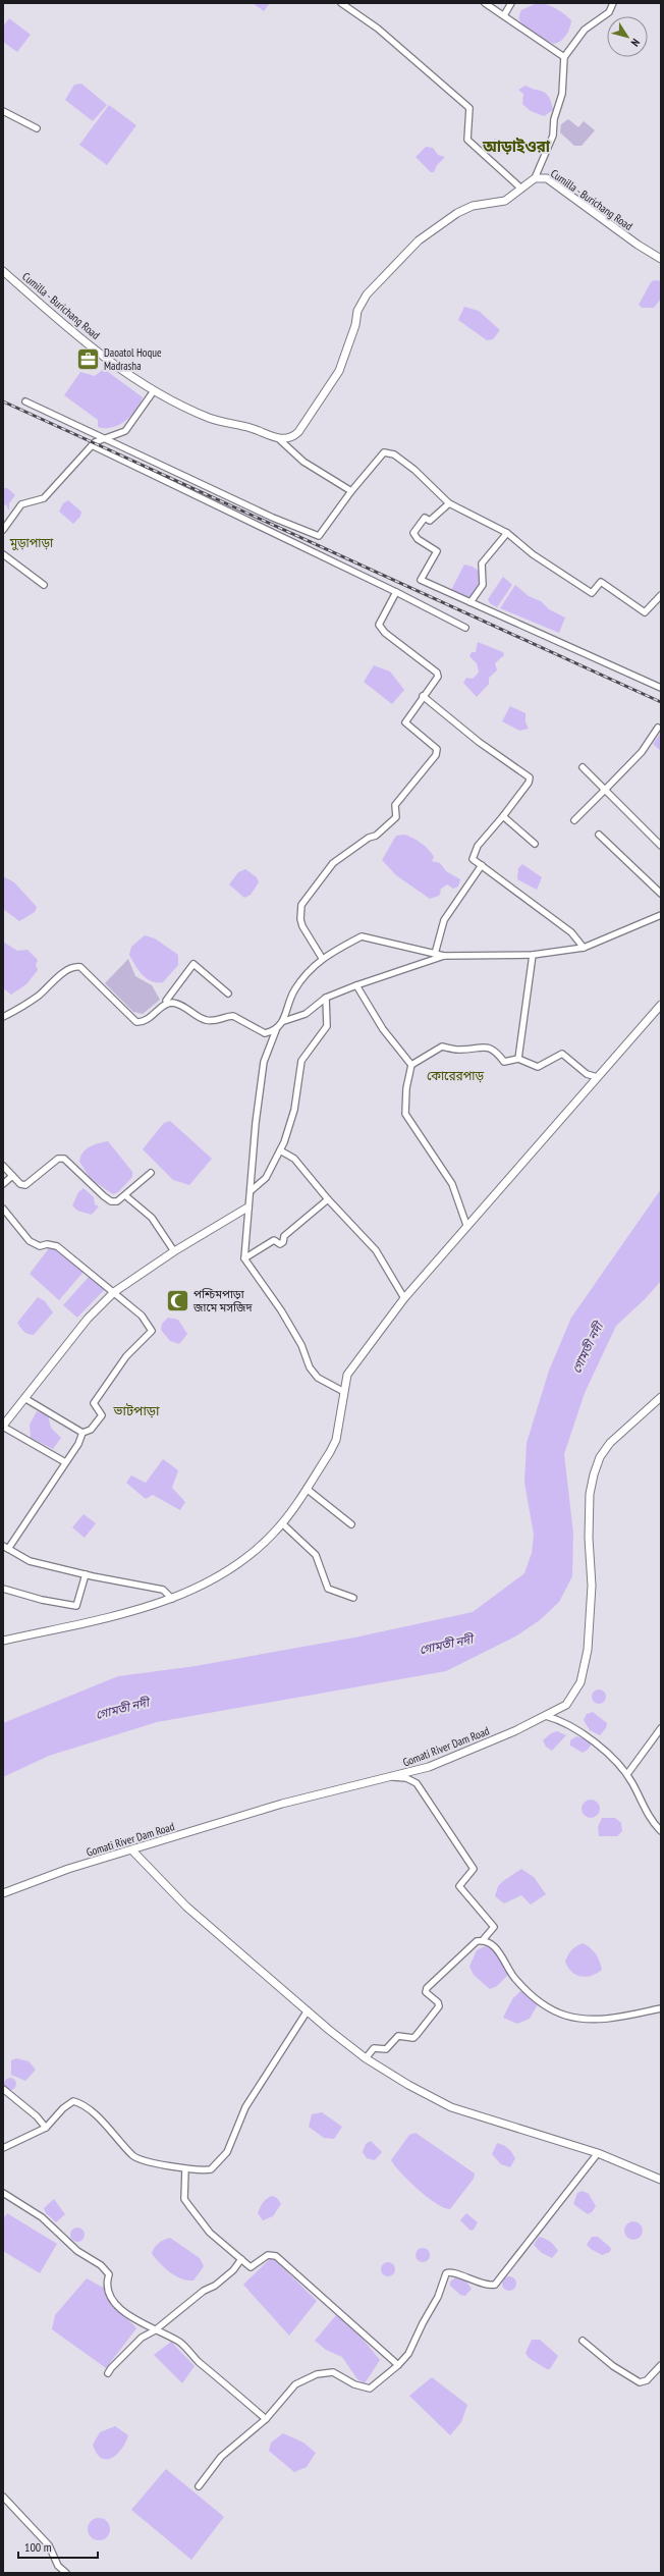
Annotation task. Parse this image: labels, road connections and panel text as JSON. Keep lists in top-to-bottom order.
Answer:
{
  "streets": {
    "street": ["Cumilla - Burichang Road", "Gomati River Dam Road"]
  },
  "districts": [
    "আড়াইওরা",
    "মুড়াপাড়া",
    "কোরেরপাড়",
    "ভাটপাড়া"
  ],
  "water": ["গোমতী নদী"],
  "places": {
    "office": ["Daoatol Hoque Madrasha"],
    "mosque": ["পশ্চিমপাড়া জামে মসজিদ"]
  },
  "scale_bar": "100 m",
  "north": "bottom right"
}
